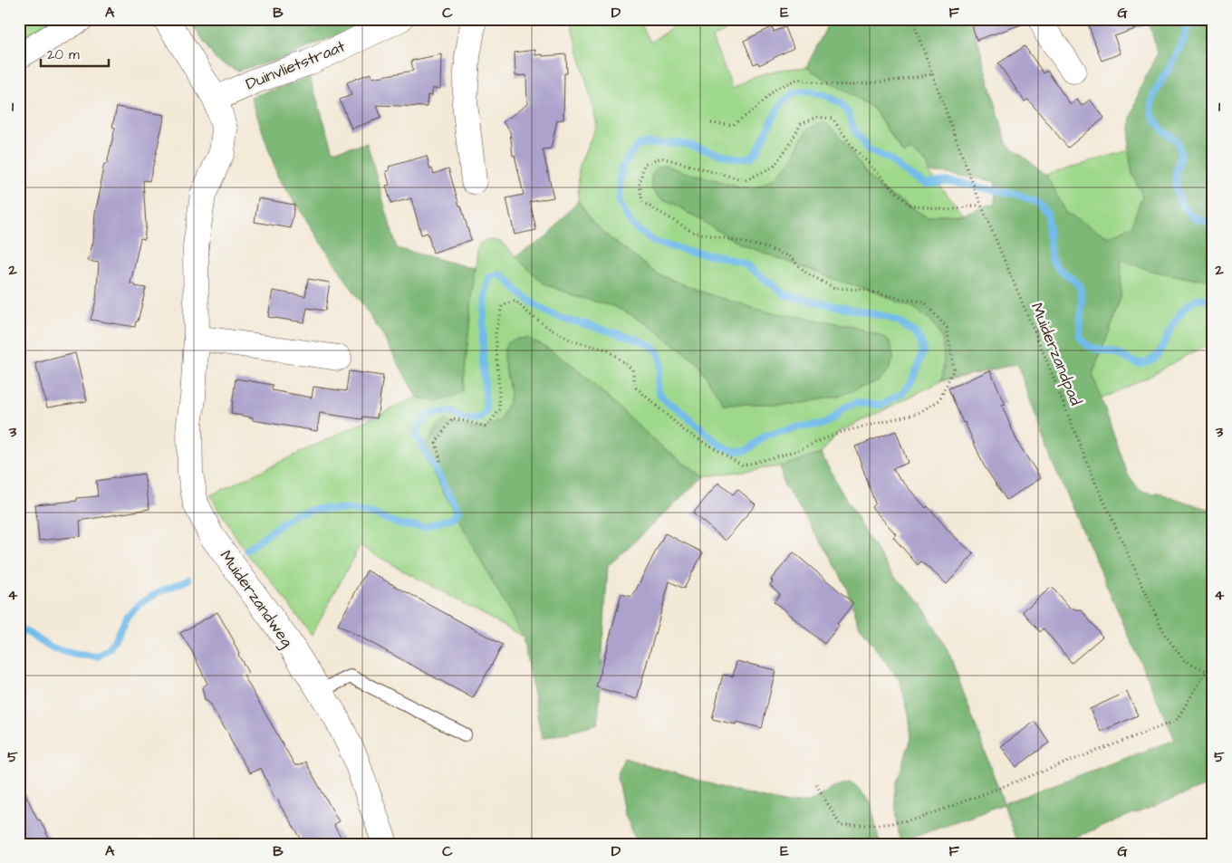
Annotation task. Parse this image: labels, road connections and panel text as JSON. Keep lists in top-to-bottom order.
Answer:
{
  "streets": {
    "street": ["Duinvlietstraat", "Muiderzandweg"],
    "path": ["Muiderzandpad"]
  },
  "crossings": [
    ["Duinvlietstraat", "Muiderzandweg"]
  ],
  "scale_bar": "20 m",
  "grid": {
    "columns": [
      "A",
      "B",
      "C",
      "D",
      "E",
      "F",
      "G"
    ],
    "rows": [
      "1",
      "2",
      "3",
      "4",
      "5"
    ]
  }
}
